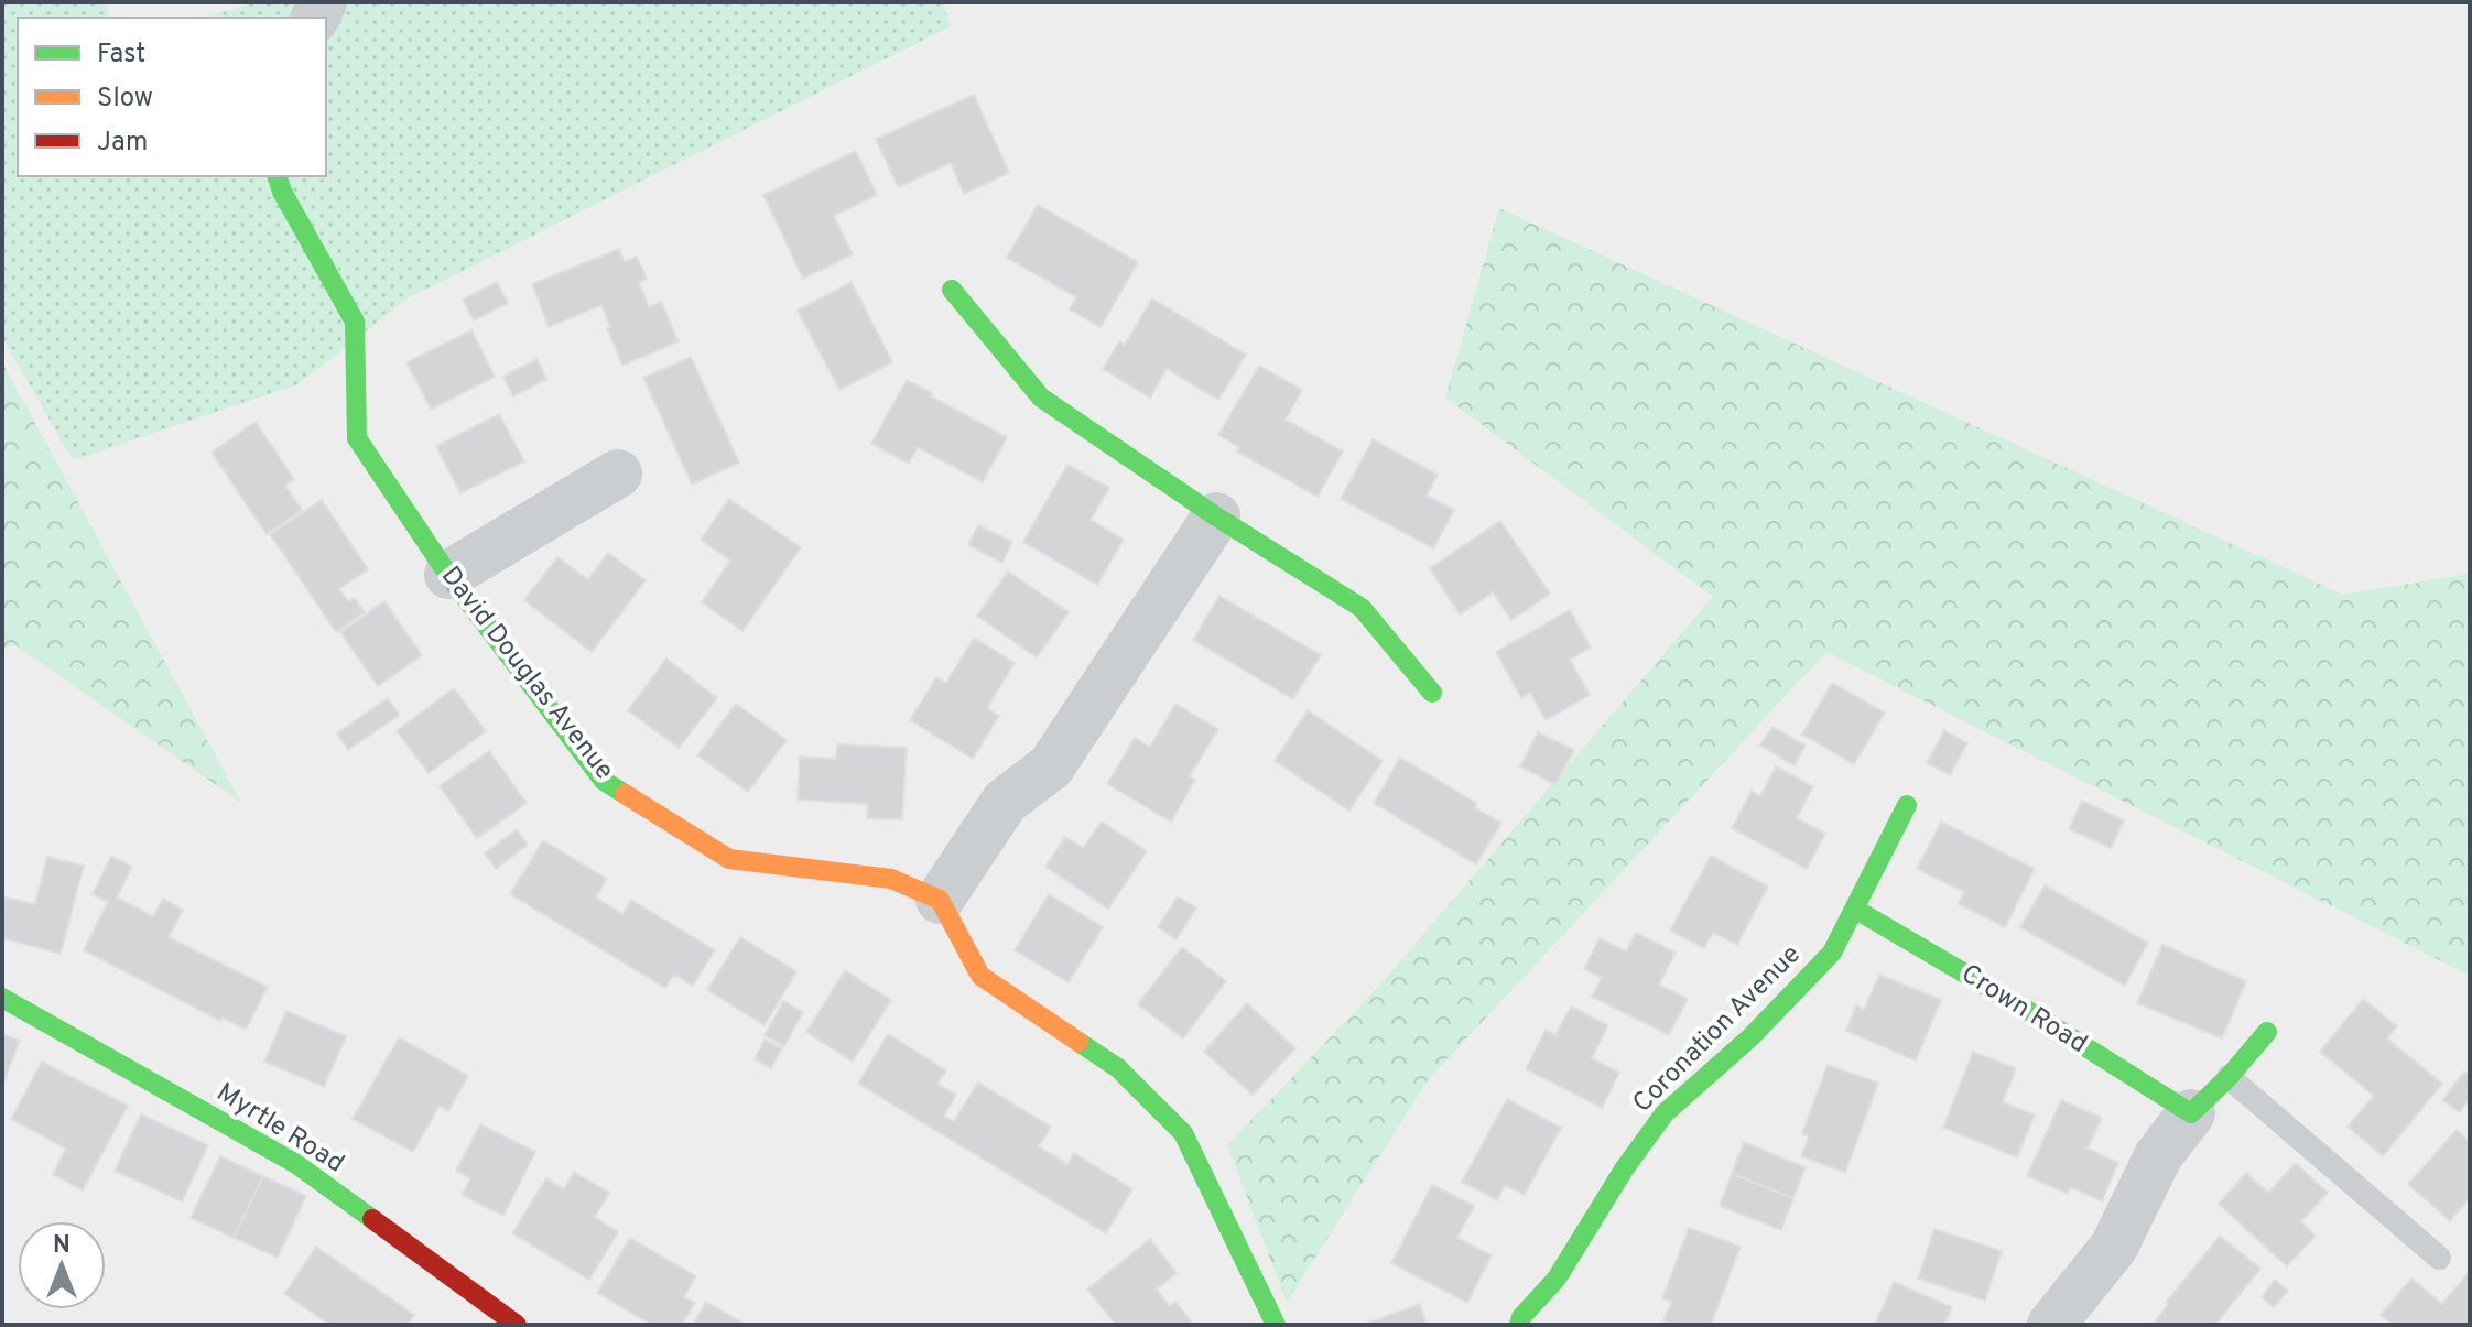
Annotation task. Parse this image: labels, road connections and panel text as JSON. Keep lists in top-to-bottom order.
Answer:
{
  "streets": {
    "street": [
      "David Douglas Avenue",
      "Crown Road",
      "Coronation Avenue",
      "Myrtle Road"
    ]
  },
  "crossings": [
    ["Crown Road", "Coronation Avenue"]
  ],
  "legend": ["Fast", "Slow", "Jam"],
  "north": "top"
}
